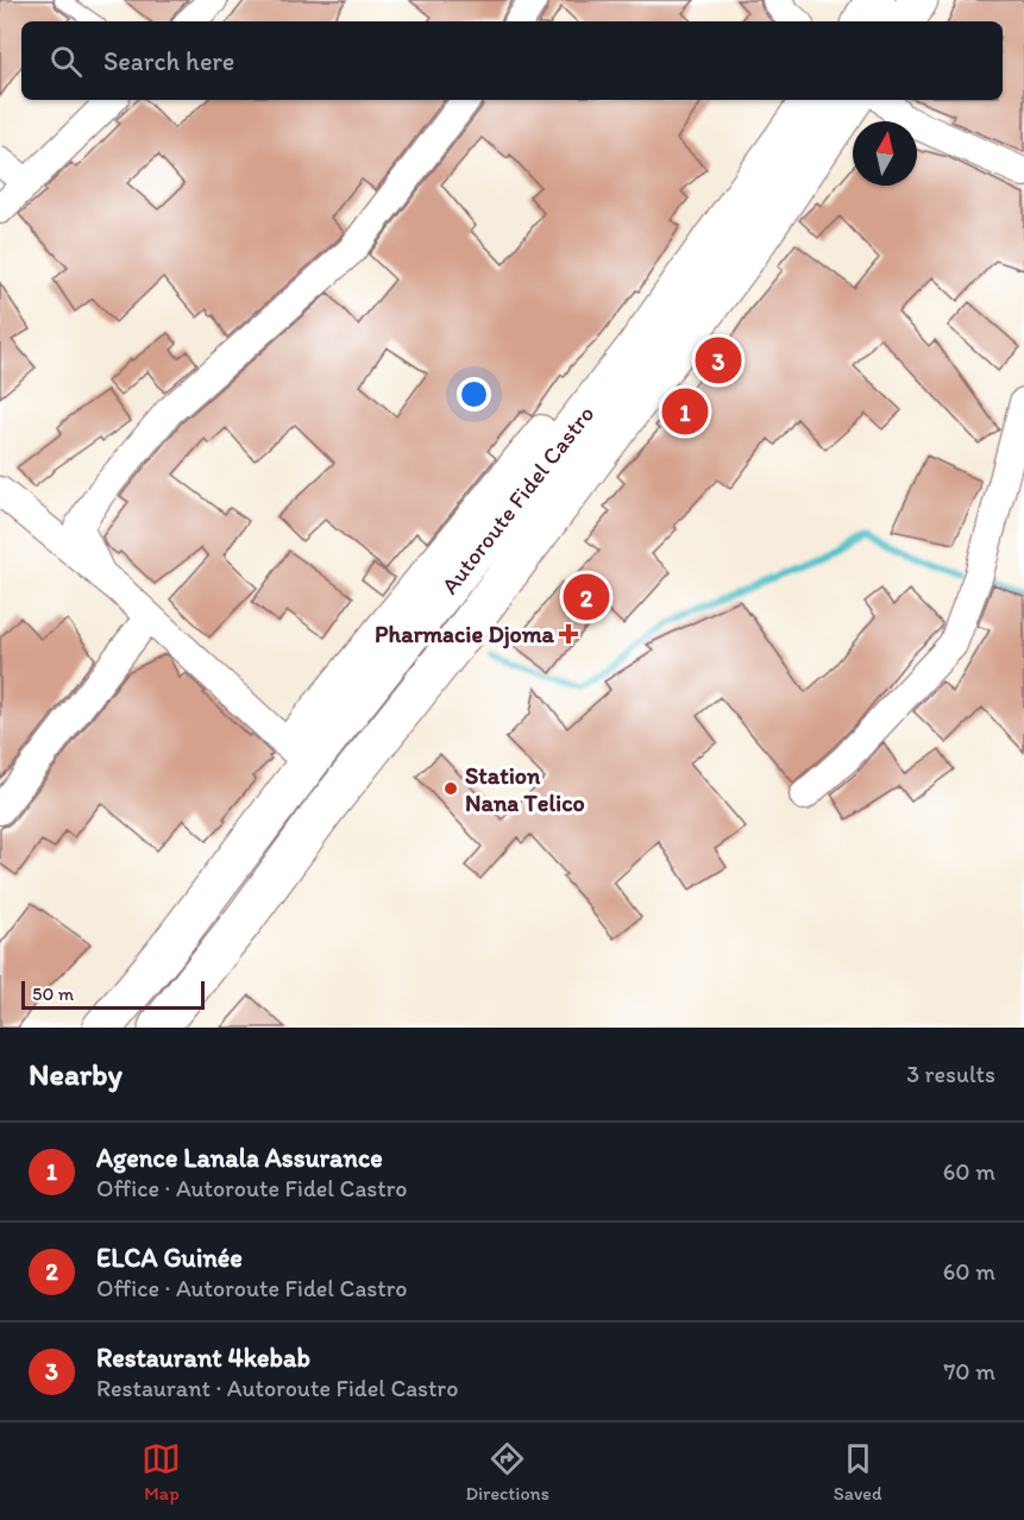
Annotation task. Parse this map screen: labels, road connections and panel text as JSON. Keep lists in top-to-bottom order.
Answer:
{
  "streets": {
    "highway": ["Autoroute Fidel Castro"]
  },
  "places": {
    "health": ["Pharmacie Djoma"],
    "other": ["Station Nana Telico"]
  },
  "scale_bar": "50 m",
  "north": "top",
  "page": {
    "search": "Search here",
    "pins": ["3", "1", "2"],
    "scale": "50 m",
    "heading": ["Nearby", "3 results"],
    "list": [
      {
        "mark": "1",
        "name": "Agence Lanala Assurance",
        "note": "Office · Autoroute Fidel Castro",
        "value": "60 m"
      },
      {
        "mark": "2",
        "name": "ELCA Guinée",
        "note": "Office · Autoroute Fidel Castro",
        "value": "60 m"
      },
      {
        "mark": "3",
        "name": "Restaurant 4kebab",
        "note": "Restaurant · Autoroute Fidel Castro",
        "value": "70 m"
      }
    ],
    "nav": ["Map", "Directions", "Saved"]
  }
}
